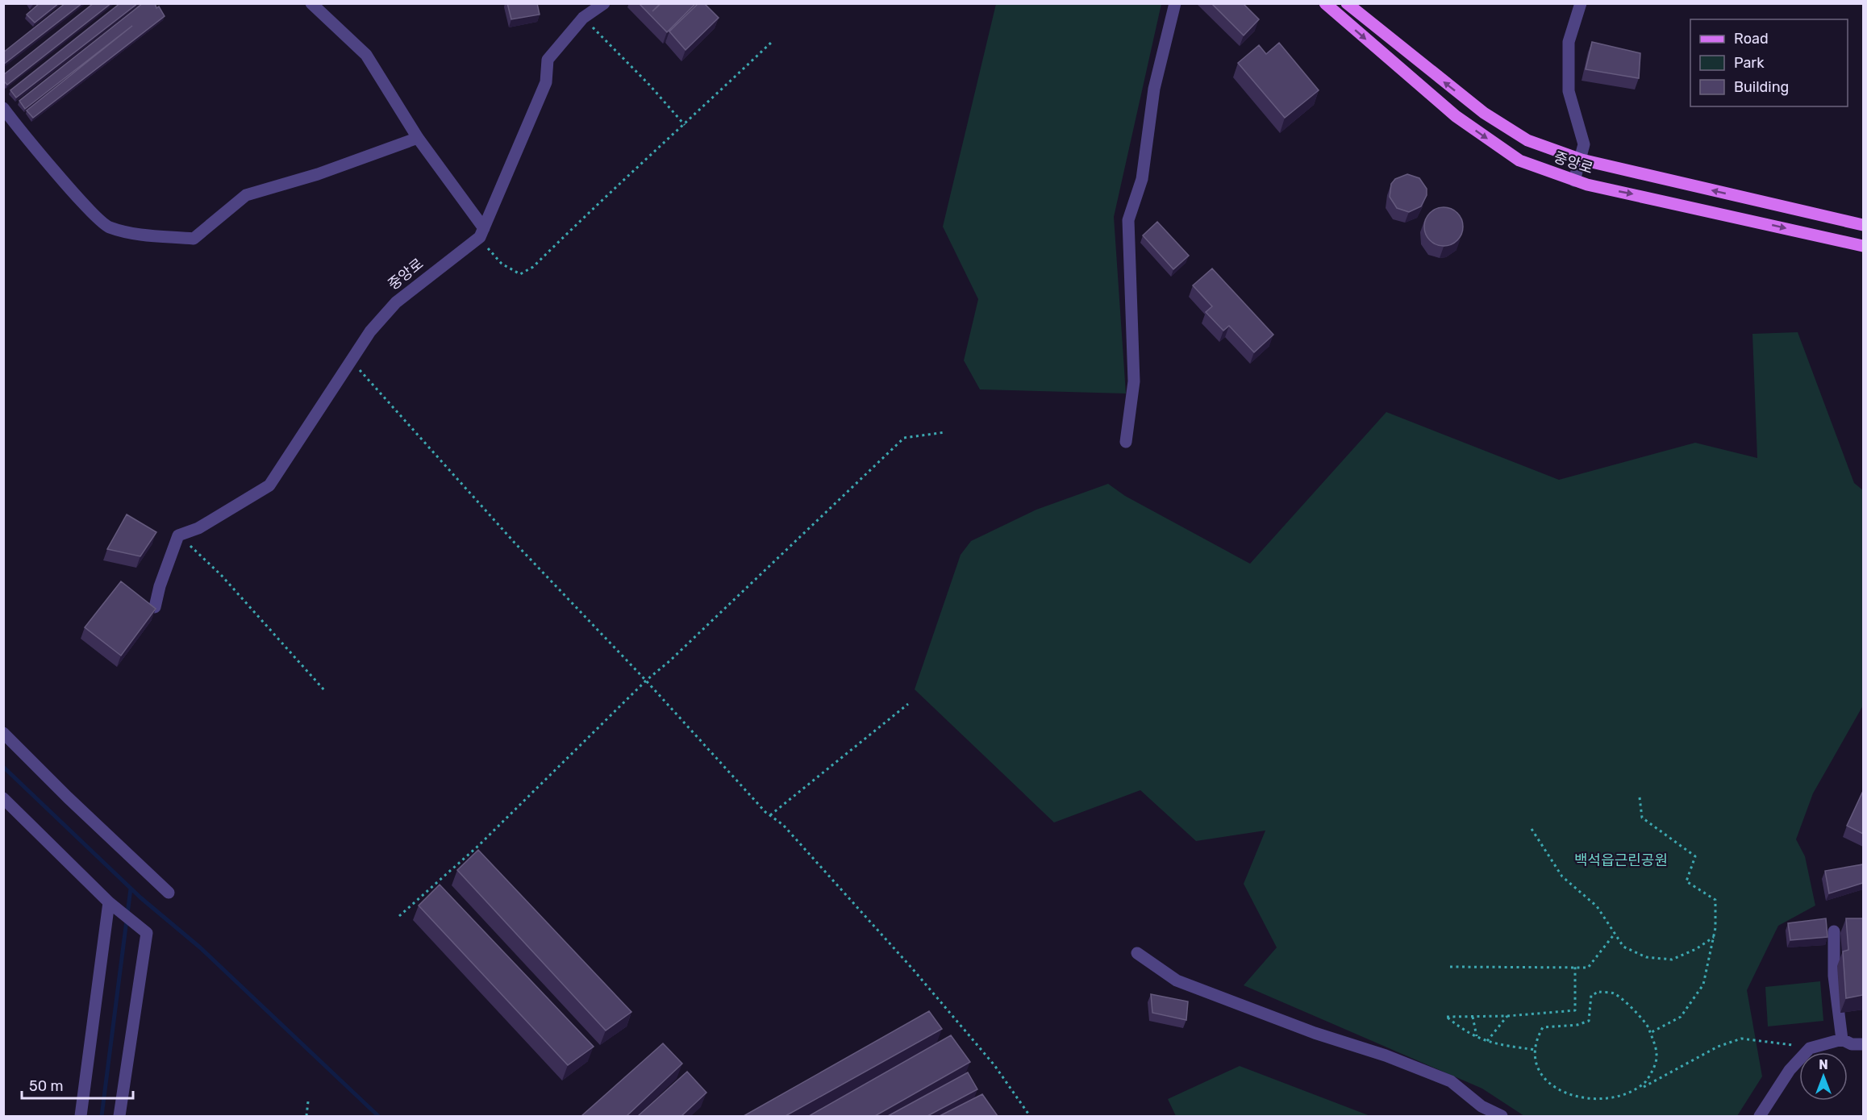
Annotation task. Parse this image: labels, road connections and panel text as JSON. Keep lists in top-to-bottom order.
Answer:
{
  "streets": {
    "main road": ["중앙로"]
  },
  "parks": ["백석읍근린공원"],
  "legend": ["Road", "Park", "Building"],
  "scale_bar": "50 m",
  "north": "top"
}
